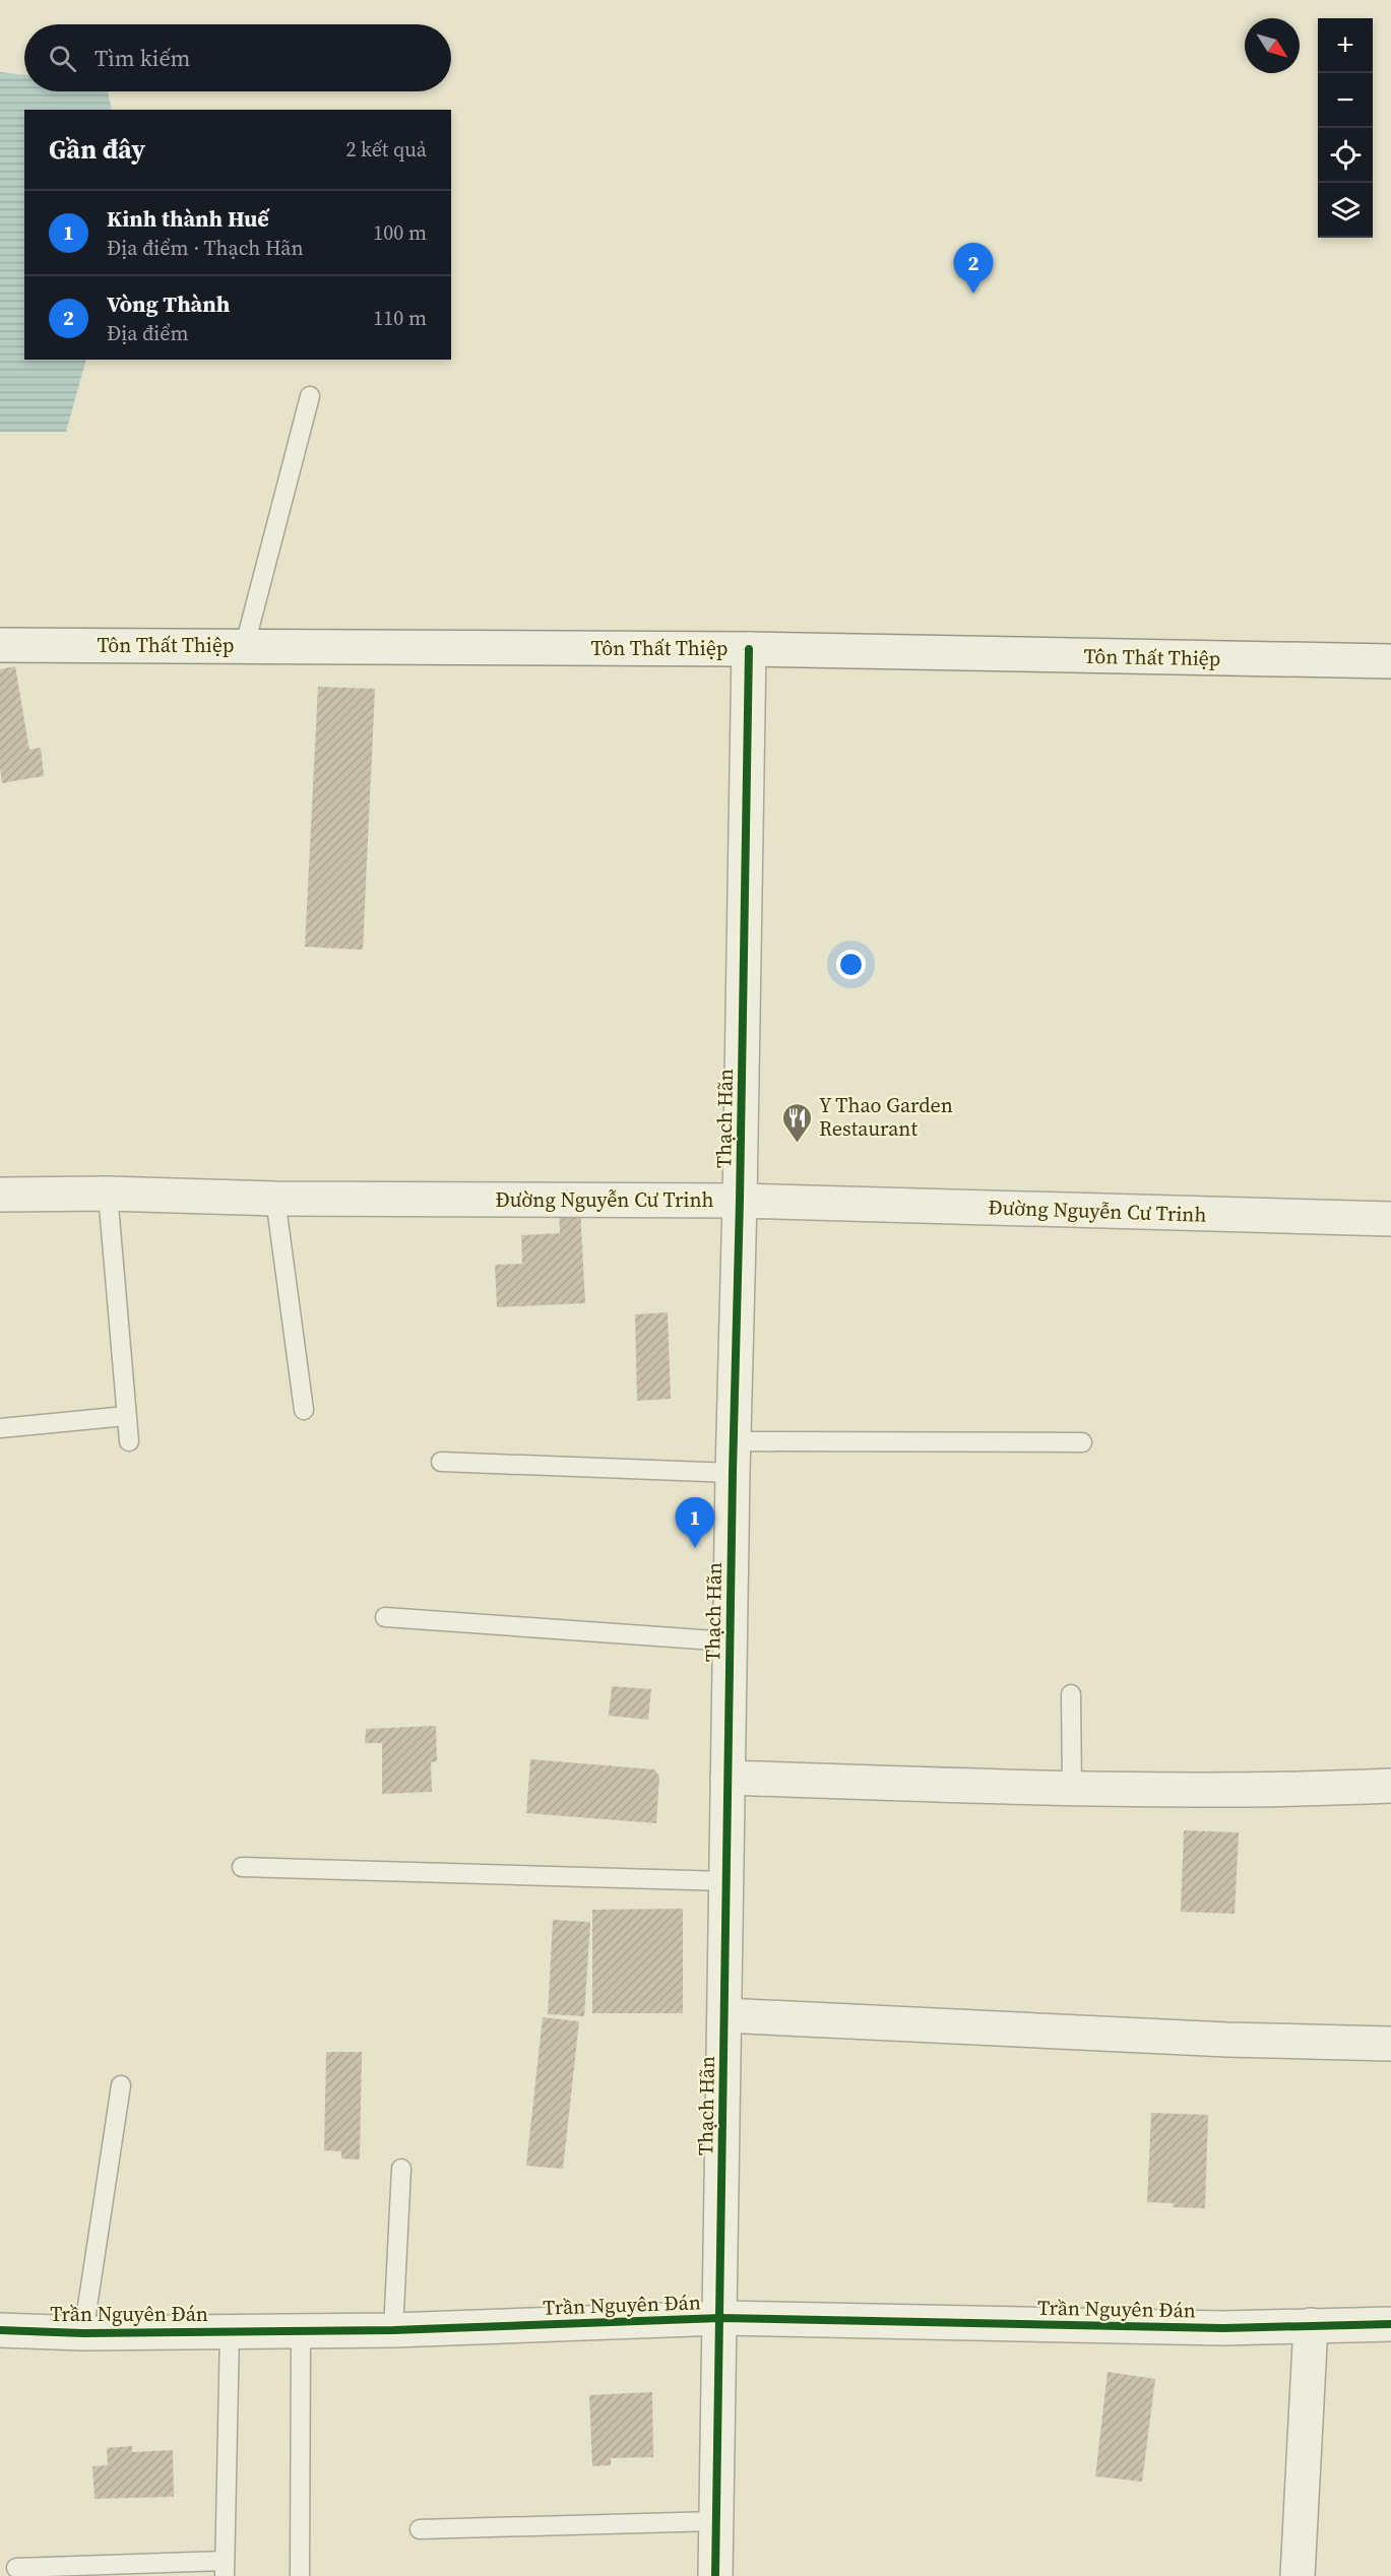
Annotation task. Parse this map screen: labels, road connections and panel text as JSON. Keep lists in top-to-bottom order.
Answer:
{
  "streets": {
    "street": [
      "Tôn Thất Thiệp",
      "Thạch Hãn",
      "Đường Nguyễn Cư Trinh",
      "Trần Nguyên Đán"
    ]
  },
  "crossings": [
    ["Tôn Thất Thiệp", "Thạch Hãn"],
    ["Thạch Hãn", "Đường Nguyễn Cư Trinh"],
    ["Thạch Hãn", "Trần Nguyên Đán"]
  ],
  "places": {
    "restaurant": ["Y Thao Garden Restaurant"]
  },
  "north": "bottom right",
  "page": {
    "map_buttons": ["+", "−"],
    "search": "Tìm kiếm",
    "heading": ["Gần đây", "2 kết quả"],
    "list": [
      {
        "mark": "1",
        "name": "Kinh thành Huế",
        "note": "Địa điểm · Thạch Hãn",
        "value": "100 m"
      },
      {
        "mark": "2",
        "name": "Vòng Thành",
        "note": "Địa điểm",
        "value": "110 m"
      }
    ],
    "pins": ["2", "1"]
  }
}
